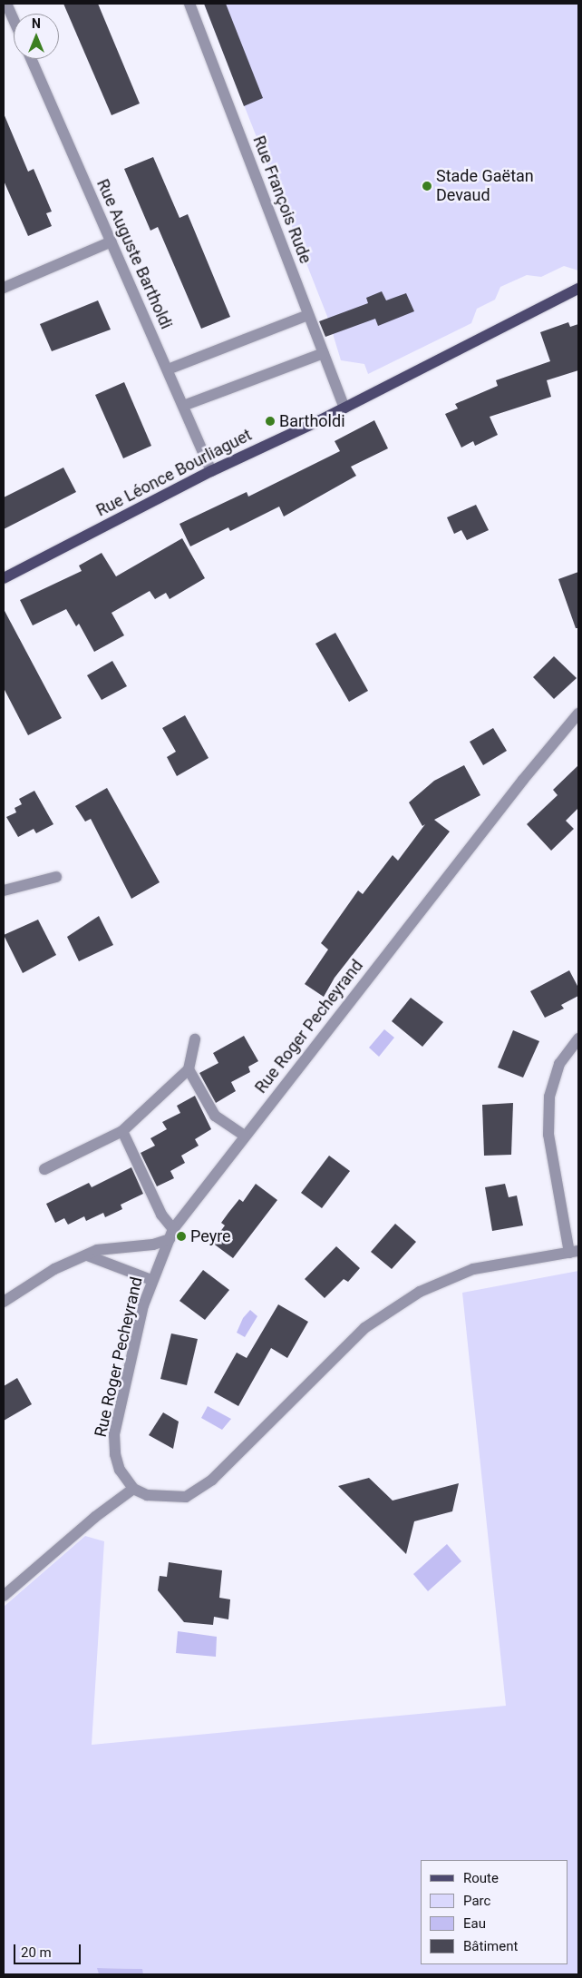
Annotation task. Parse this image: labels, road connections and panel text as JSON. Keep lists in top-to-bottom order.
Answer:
{
  "streets": {
    "main road": ["Rue Léonce Bourliaguet"],
    "street": ["Rue François Rude", "Rue Auguste Bartholdi", "Rue Roger Pecheyrand"]
  },
  "crossings": [
    ["Rue François Rude", "Rue Léonce Bourliaguet"],
    ["Rue Auguste Bartholdi", "Rue Léonce Bourliaguet"]
  ],
  "places": ["Stade Gaëtan Devaud", "Bartholdi", "Peyre"],
  "legend": [
    "Route",
    "Parc",
    "Eau",
    "Bâtiment"
  ],
  "scale_bar": "20 m",
  "north": "top"
}
